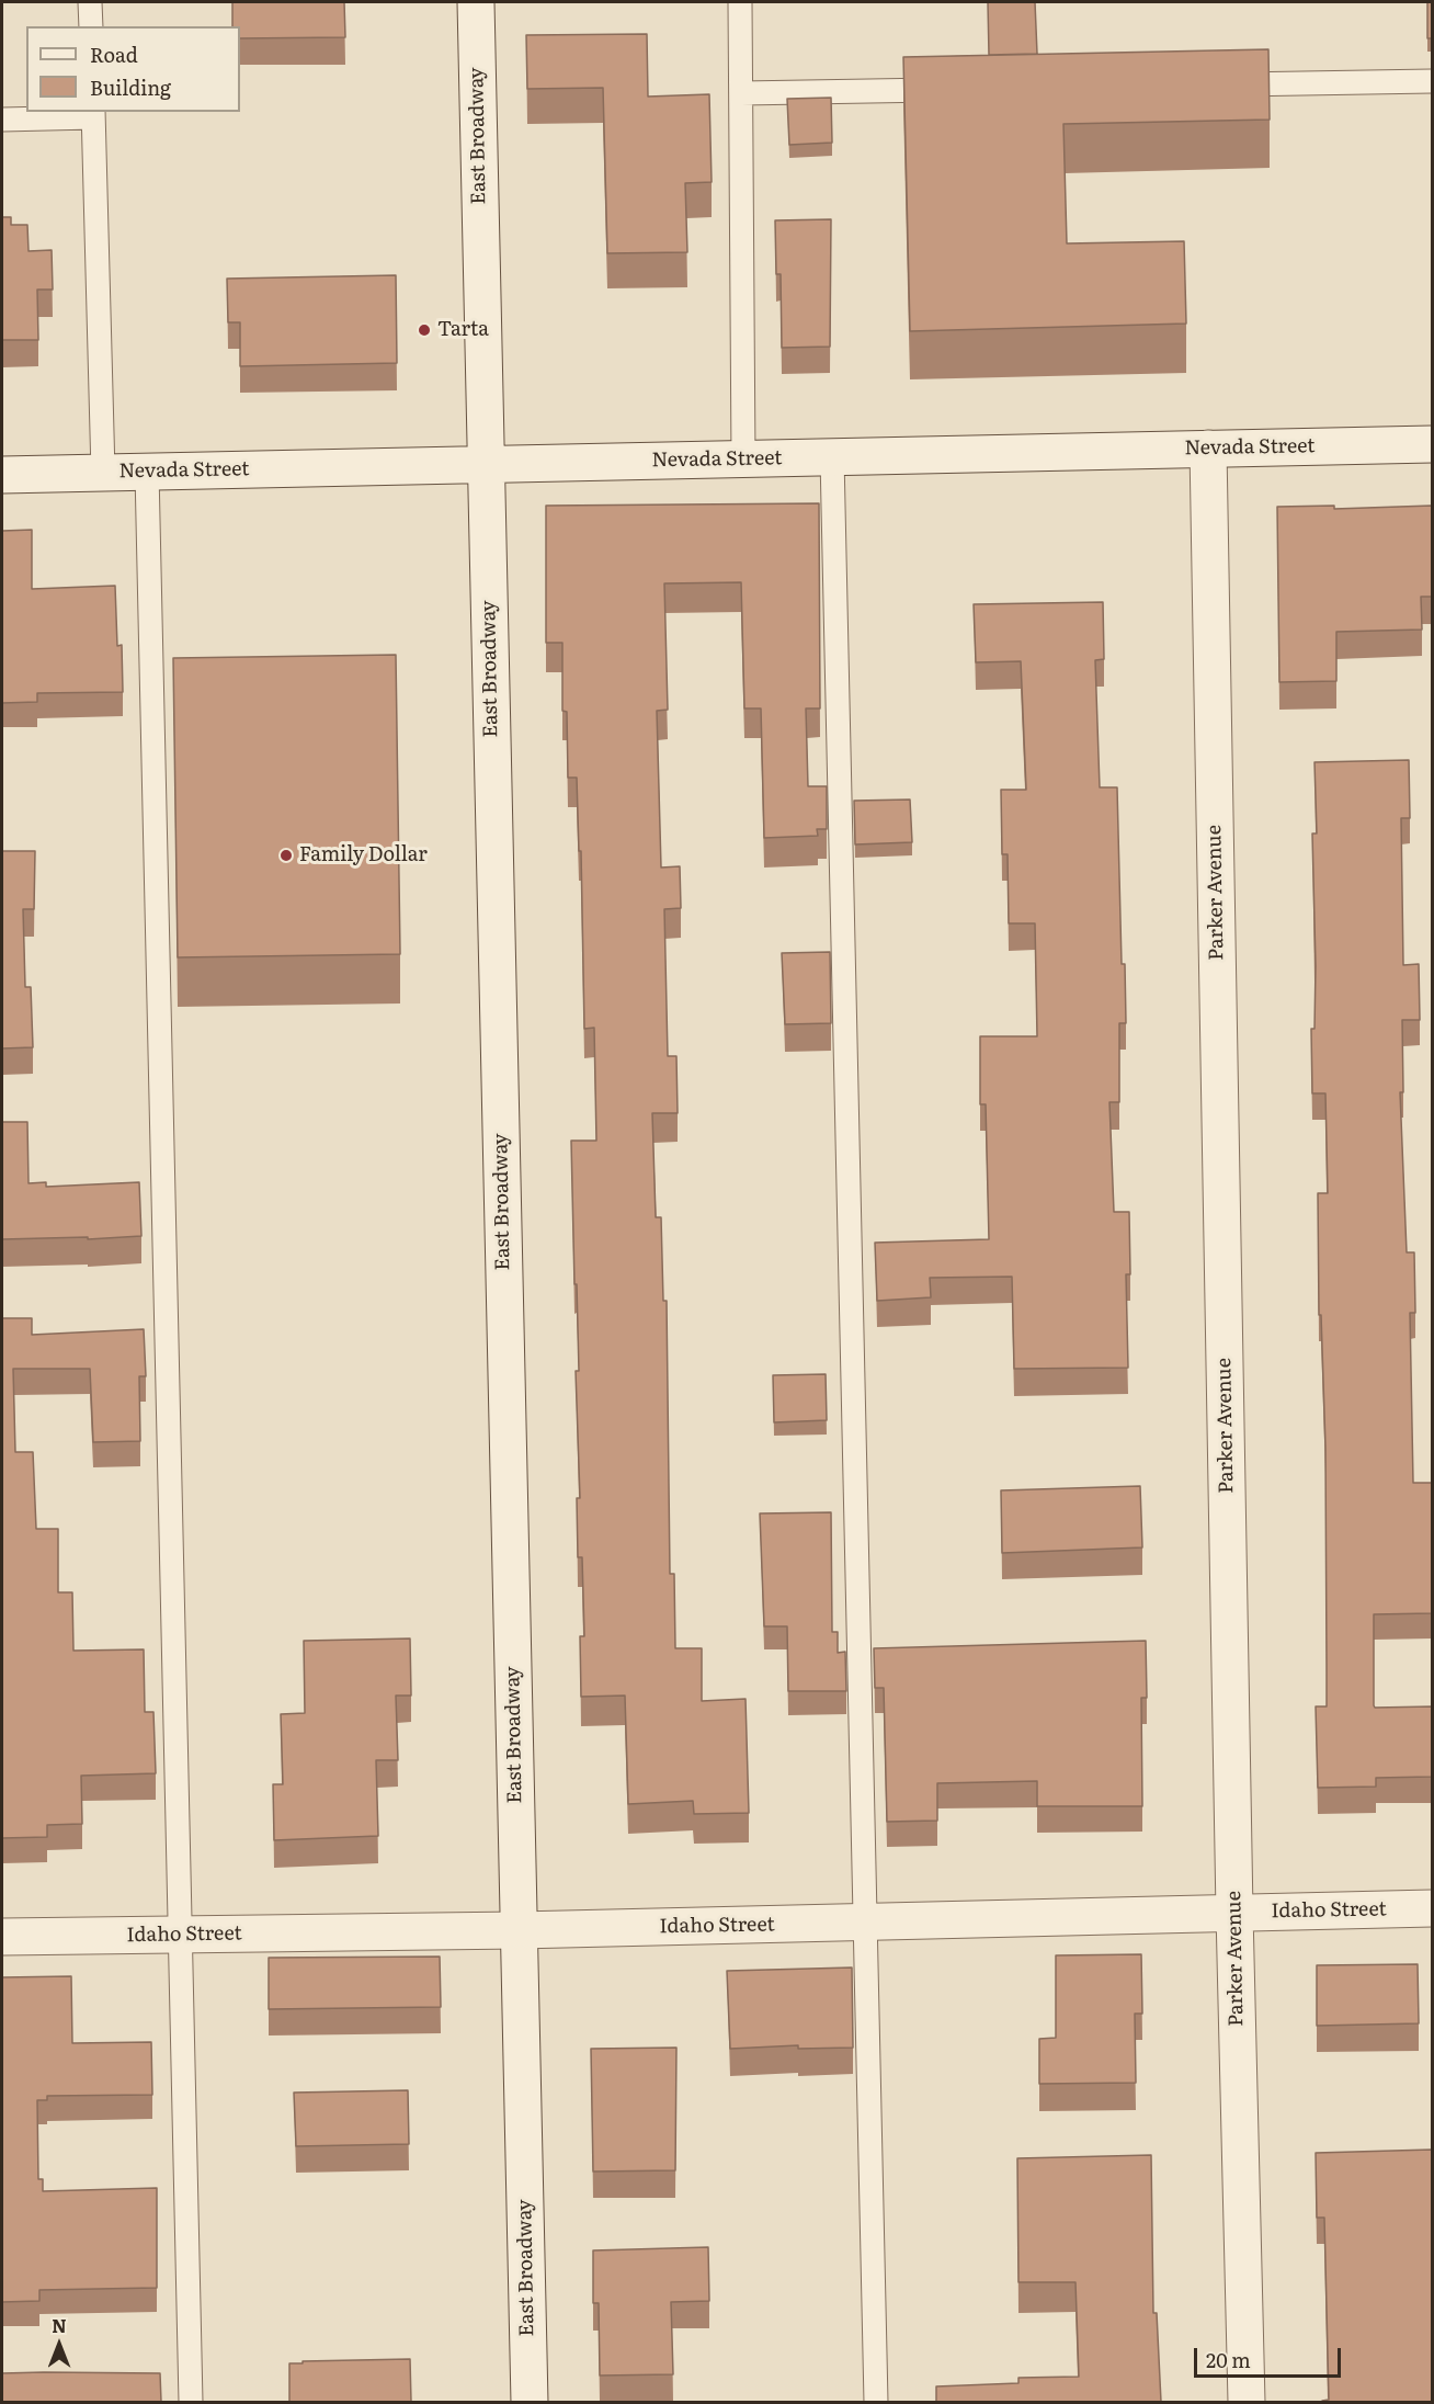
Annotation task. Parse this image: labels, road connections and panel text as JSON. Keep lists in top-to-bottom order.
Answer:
{
  "streets": {
    "street": [
      "East Broadway",
      "Nevada Street",
      "Parker Avenue",
      "Idaho Street"
    ]
  },
  "crossings": [
    ["East Broadway", "Nevada Street"],
    ["East Broadway", "Idaho Street"],
    ["Nevada Street", "Parker Avenue"],
    ["Parker Avenue", "Idaho Street"]
  ],
  "places": ["Tarta", "Family Dollar"],
  "legend": ["Road", "Building"],
  "scale_bar": "20 m",
  "north": "top"
}
